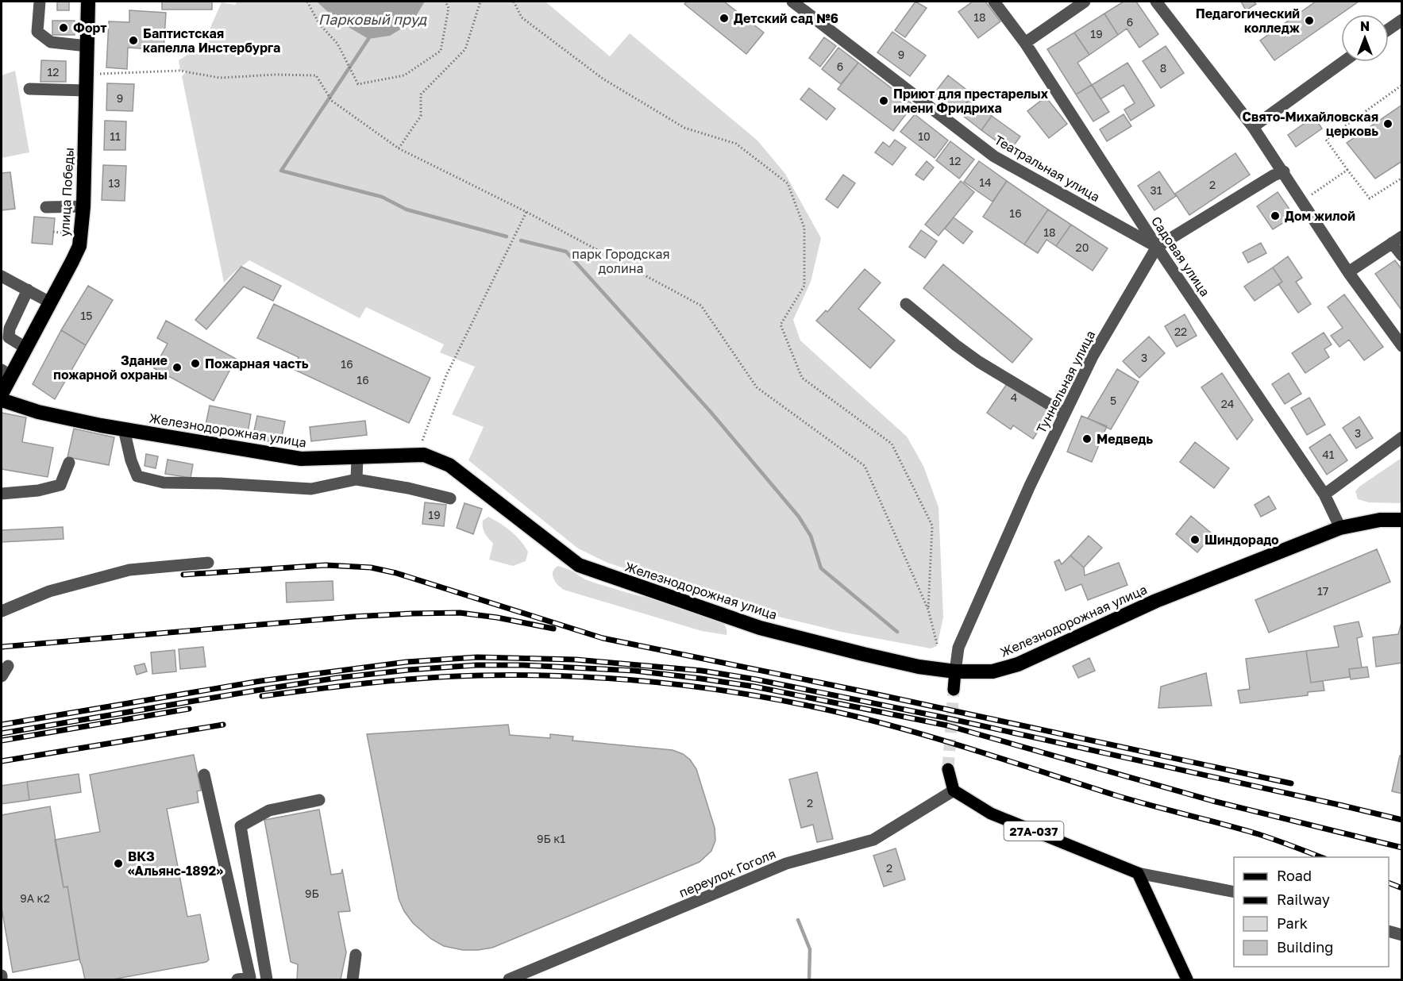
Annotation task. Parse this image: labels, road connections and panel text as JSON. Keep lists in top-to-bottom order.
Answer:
{
  "streets": {
    "highway": ["улица Победы", "Железнодорожная улица"],
    "main road": ["27А-037"],
    "street": [
      "Театральная улица",
      "Садовая улица",
      "Туннельная улица",
      "переулок Гоголя"
    ]
  },
  "crossings": [
    ["Театральная улица", "Садовая улица"],
    ["Театральная улица", "Туннельная улица"],
    ["Садовая улица", "Туннельная улица"],
    ["Садовая улица", "Железнодорожная улица"],
    ["Туннельная улица", "Железнодорожная улица"],
    ["27А-037", "переулок Гоголя"]
  ],
  "water": ["Парковый пруд"],
  "parks": ["парк Городская долина"],
  "places": [
    "Детский сад №6",
    "Педагогический колледж",
    "Форт",
    "Баптистская капелла Инстербурга",
    "Приют для престарелых имени Фридриха",
    "Свято-Михайловская церковь",
    "Дом жилой",
    "Пожарная часть",
    "Здание пожарной охраны",
    "Медведь",
    "Шиндорадо",
    "ВКЗ «Альянс-1892»"
  ],
  "house_numbers": [
    "18",
    "6",
    "19",
    "9",
    "6",
    "8",
    "12",
    "9",
    "11",
    "10",
    "12",
    "14",
    "13",
    "2",
    "31",
    "16",
    "18",
    "20",
    "15",
    "22",
    "3",
    "16",
    "16",
    "4",
    "5",
    "24",
    "3",
    "41",
    "19",
    "17",
    "2",
    "9Б к1",
    "2",
    "9Б",
    "9А к2"
  ],
  "legend": [
    "Road",
    "Railway",
    "Park",
    "Building"
  ],
  "north": "top"
}
